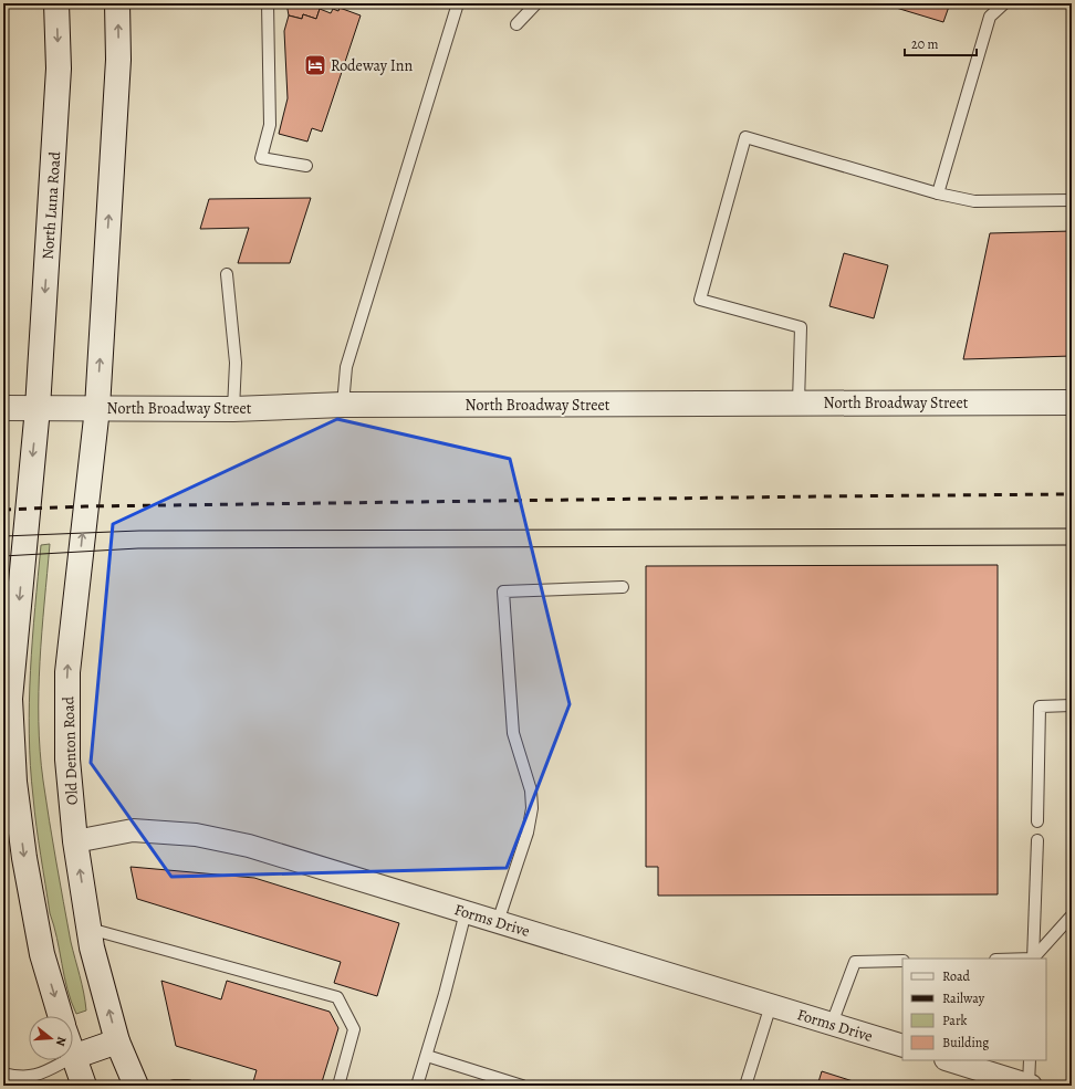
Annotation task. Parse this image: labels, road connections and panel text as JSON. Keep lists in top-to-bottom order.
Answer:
{
  "streets": {
    "main road": ["North Luna Road", "North Broadway Street", "Old Denton Road"],
    "street": ["Forms Drive"]
  },
  "crossings": [
    ["North Luna Road", "North Broadway Street"],
    ["North Broadway Street", "Old Denton Road"],
    ["Old Denton Road", "Forms Drive"]
  ],
  "places": {
    "hotel": ["Rodeway Inn"]
  },
  "legend": [
    "Road",
    "Railway",
    "Park",
    "Building"
  ],
  "scale_bar": "20 m",
  "north": "right"
}
